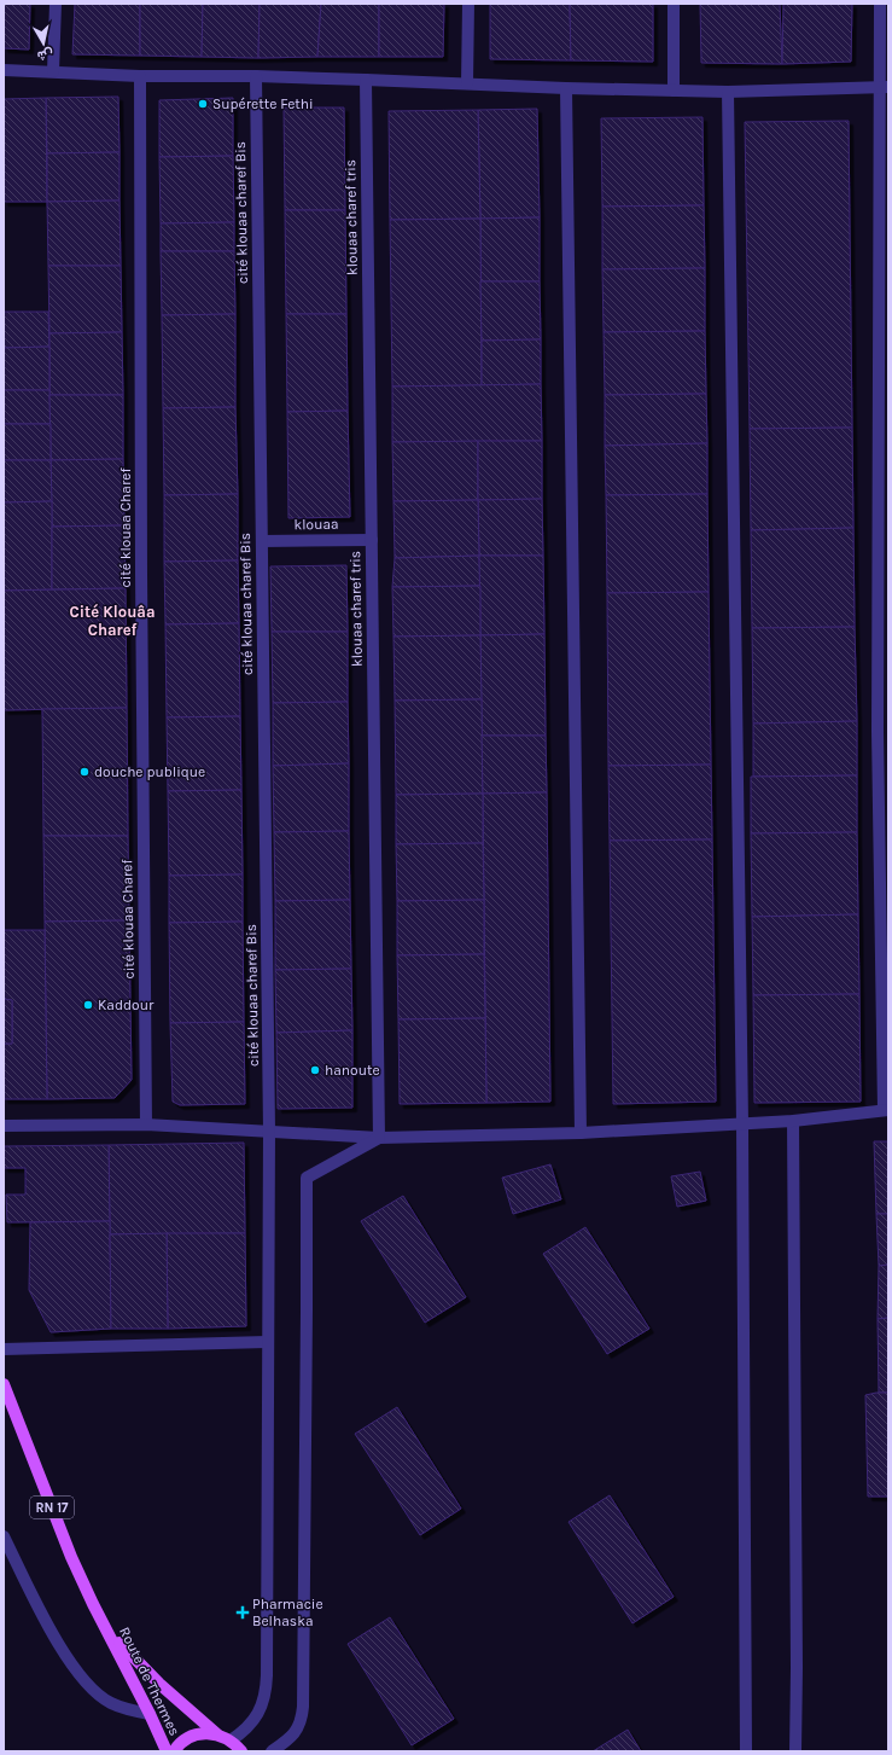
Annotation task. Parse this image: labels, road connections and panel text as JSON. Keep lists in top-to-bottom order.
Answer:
{
  "streets": {
    "main road": ["RN 17", "Route de Thermes"],
    "street": [
      "cité klouaa charef Bis",
      "klouaa charef tris",
      "klouaa",
      "cité klouaa Charef"
    ]
  },
  "crossings": [
    ["cité klouaa charef Bis", "klouaa"],
    ["klouaa charef tris", "klouaa"]
  ],
  "districts": ["Cité Klouâa Charef"],
  "places": {
    "other": [
      "Supérette Fethi",
      "douche publique",
      "Kaddour",
      "hanoute"
    ],
    "health": ["Pharmacie Belhaska"]
  },
  "north": "bottom"
}
